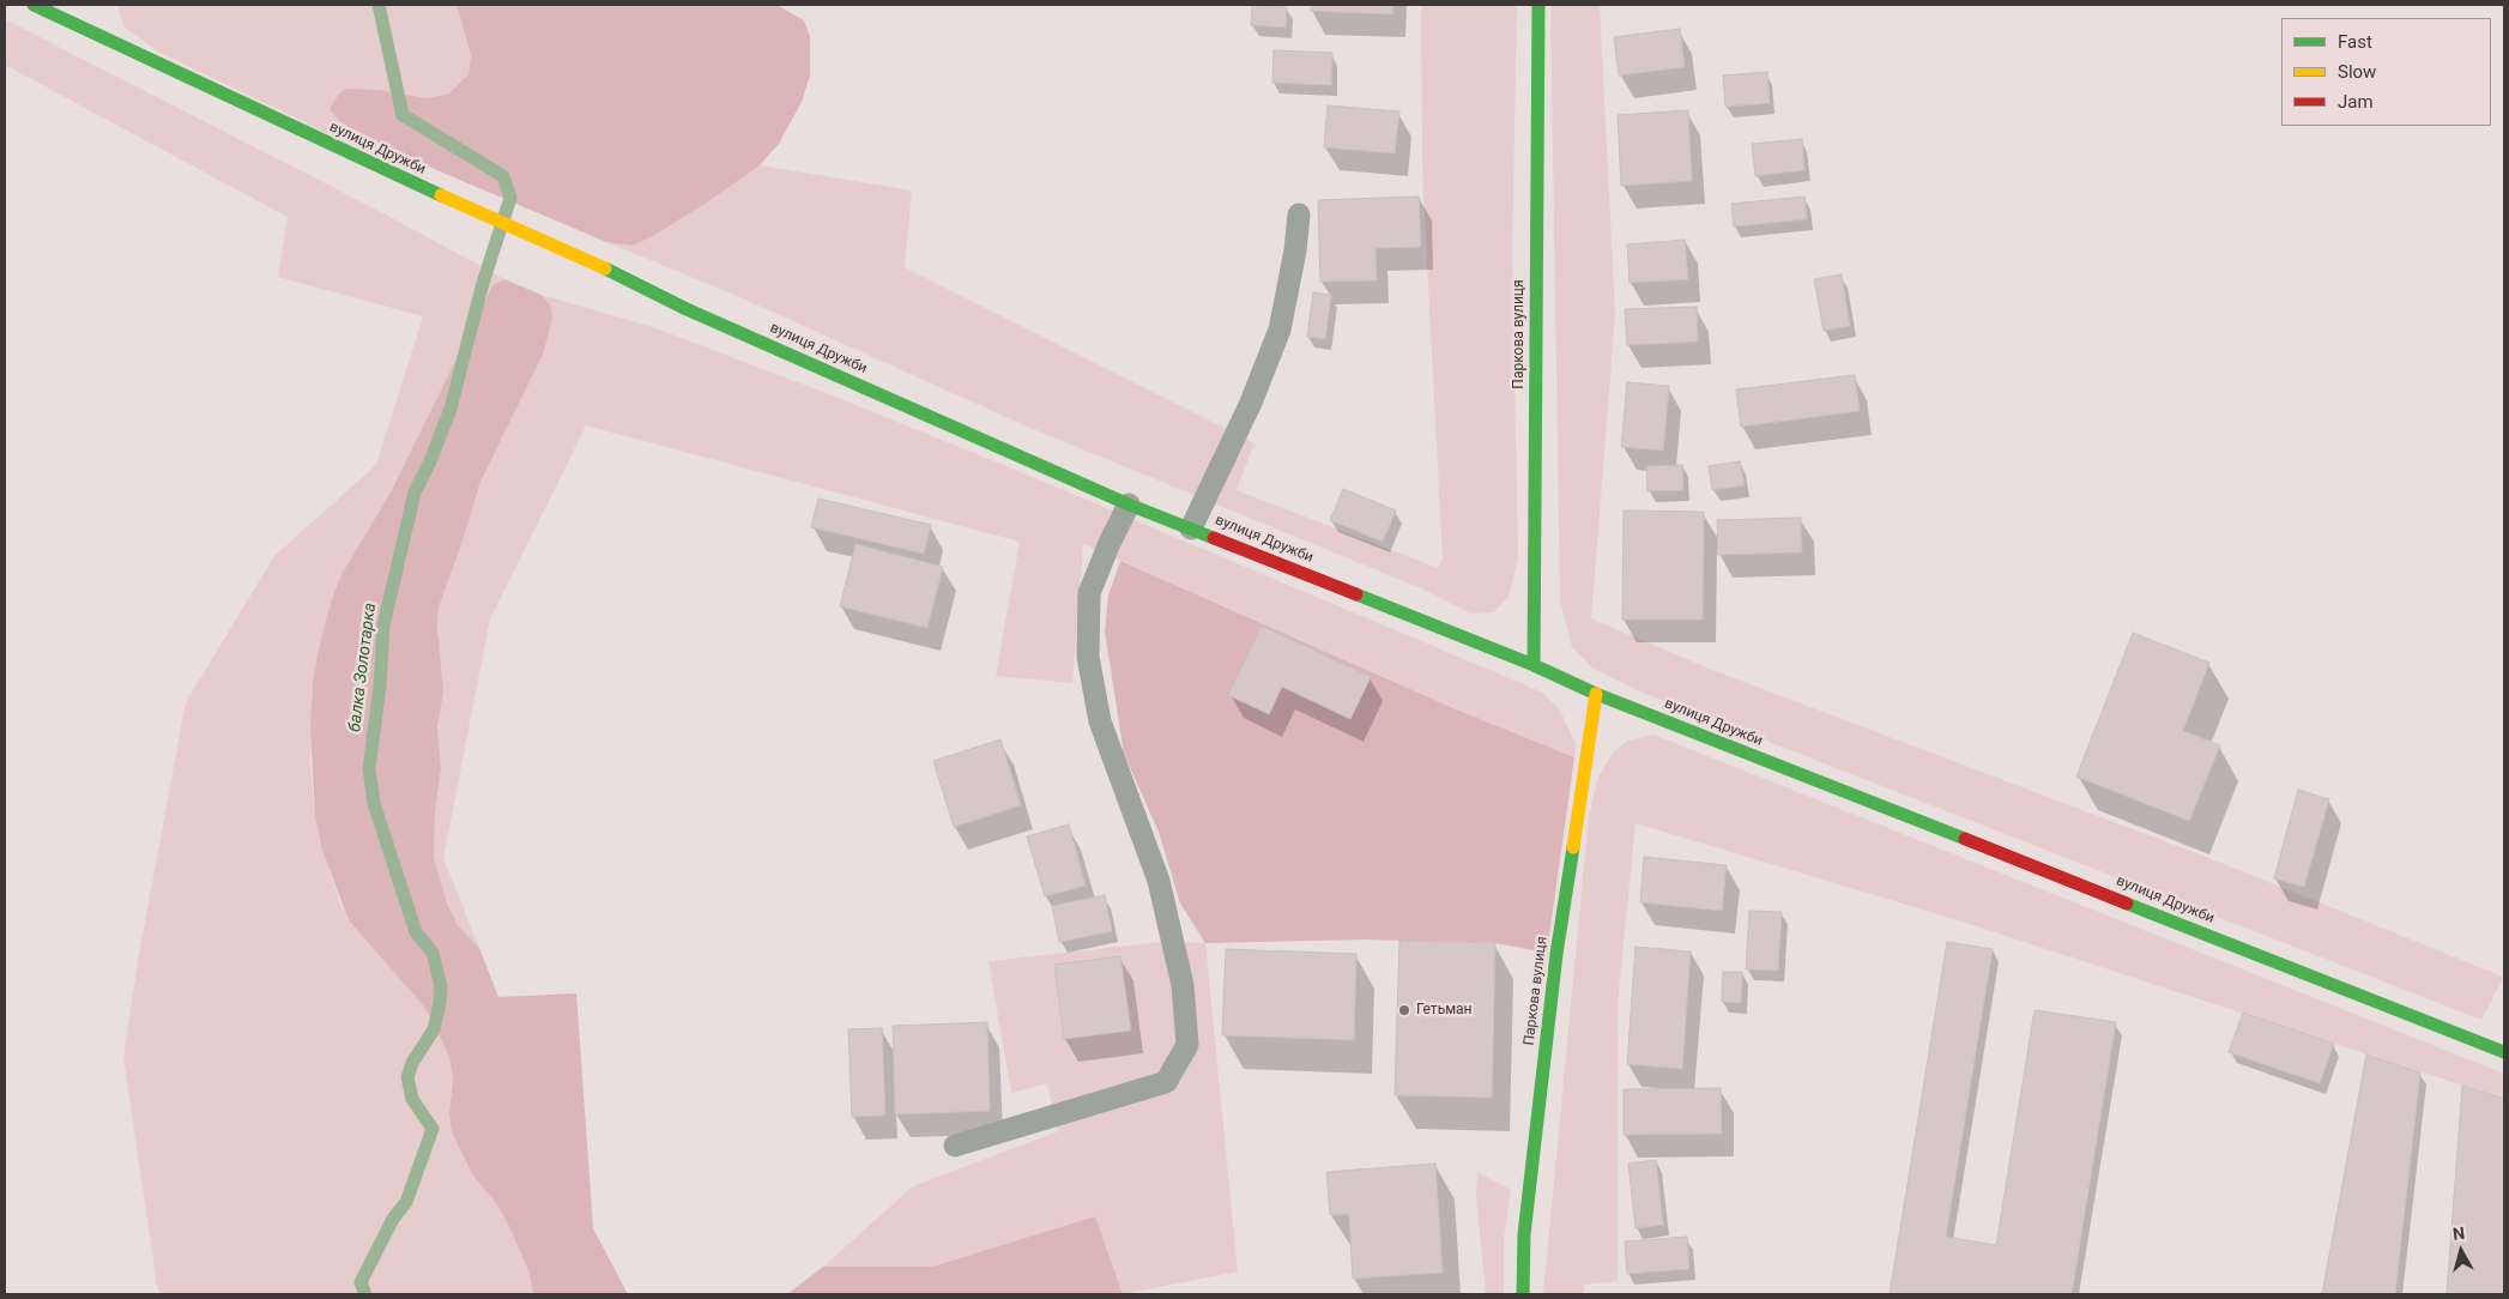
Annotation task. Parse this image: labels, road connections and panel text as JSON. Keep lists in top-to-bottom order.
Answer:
{
  "streets": {
    "street": ["вулиця Дружби", "Паркова вулиця"]
  },
  "crossings": [
    ["вулиця Дружби", "Паркова вулиця"]
  ],
  "water": ["балка Золотарка"],
  "places": ["Гетьман"],
  "legend": ["Fast", "Slow", "Jam"],
  "north": "top"
}
